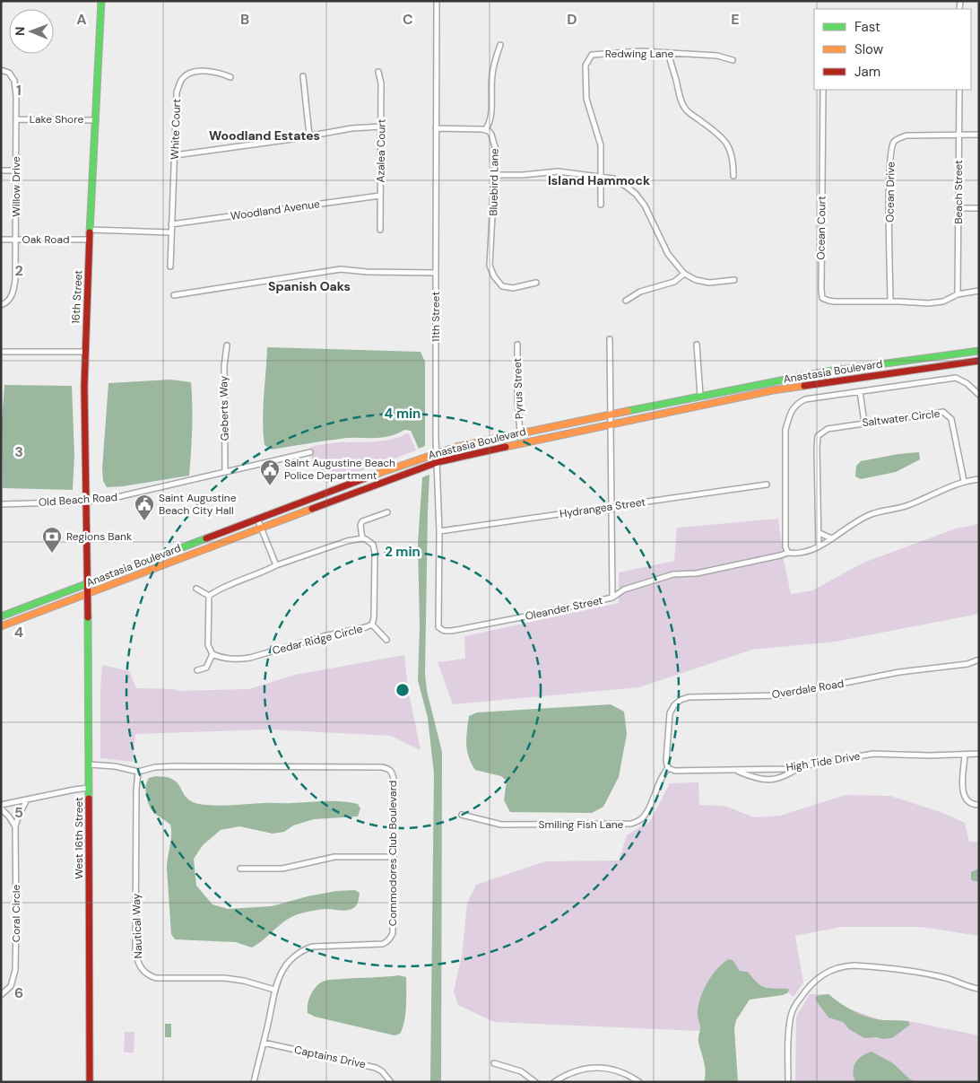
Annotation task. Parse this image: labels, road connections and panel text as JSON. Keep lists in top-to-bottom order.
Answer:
{
  "streets": {
    "main road": ["16th Street", "Anastasia Boulevard", "West 16th Street"],
    "street": [
      "Redwing Lane",
      "Lake Shore",
      "White Court",
      "Azalea Court",
      "Bluebird Lane",
      "Willow Drive",
      "Ocean Drive",
      "Beach Street",
      "Woodland Avenue",
      "Ocean Court",
      "Oak Road",
      "11th Street",
      "Pyrus Street",
      "Geberts Way",
      "Saltwater Circle",
      "Old Beach Road",
      "Hydrangea Street",
      "Oleander Street",
      "Cedar Ridge Circle",
      "Overdale Road",
      "High Tide Drive",
      "Smiling Fish Lane",
      "Commodores Club Boulevard",
      "Coral Circle",
      "Nautical Way",
      "Captains Drive"
    ]
  },
  "crossings": [
    ["Lake Shore", "Willow Drive"],
    ["Lake Shore", "16th Street"],
    ["White Court", "Woodland Avenue"],
    ["Azalea Court", "Woodland Avenue"],
    ["Willow Drive", "Oak Road"],
    ["Ocean Drive", "Beach Street"],
    ["Ocean Drive", "Ocean Court"],
    ["Oak Road", "16th Street"],
    ["16th Street", "Anastasia Boulevard"],
    ["16th Street", "Old Beach Road"],
    ["16th Street", "West 16th Street"],
    ["11th Street", "Anastasia Boulevard"],
    ["11th Street", "Hydrangea Street"],
    ["11th Street", "Oleander Street"],
    ["Anastasia Boulevard", "Pyrus Street"],
    ["Anastasia Boulevard", "West 16th Street"],
    ["Geberts Way", "Old Beach Road"],
    ["Overdale Road", "High Tide Drive"],
    ["Overdale Road", "Smiling Fish Lane"],
    ["High Tide Drive", "Smiling Fish Lane"],
    ["West 16th Street", "Commodores Club Boulevard"],
    ["Commodores Club Boulevard", "Nautical Way"],
    ["Commodores Club Boulevard", "Captains Drive"]
  ],
  "districts": ["Woodland Estates", "Island Hammock", "Spanish Oaks"],
  "places": {
    "public building": ["Saint Augustine Beach Police Department", "Saint Augustine Beach City Hall"],
    "bank": ["Regions Bank"]
  },
  "legend": ["Fast", "Slow", "Jam"],
  "north": "left",
  "grid": {
    "columns": [
      "A",
      "B",
      "C",
      "D",
      "E"
    ],
    "rows": [
      "1",
      "2",
      "3",
      "4",
      "5",
      "6"
    ]
  },
  "rings": ["4 min", "2 min"]
}
